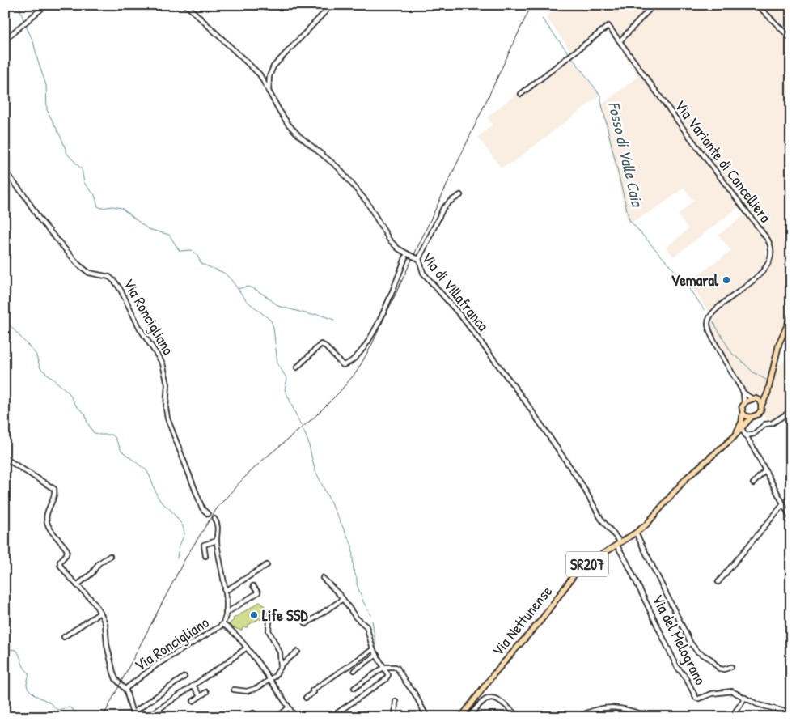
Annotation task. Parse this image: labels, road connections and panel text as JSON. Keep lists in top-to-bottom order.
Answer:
{
  "streets": {
    "main road": ["SR207", "Via Nettunense"],
    "street": [
      "Via Variante di Cancelliera",
      "Via di Villafranca",
      "Via Roncigliano",
      "Via del Melograno"
    ]
  },
  "crossings": [
    ["Via Variante di Cancelliera", "Via Nettunense"],
    ["Via di Villafranca", "Via Nettunense"],
    ["Via di Villafranca", "Via del Melograno"],
    ["Via Nettunense", "Via del Melograno"]
  ],
  "water": ["Fosso di Valle Caia"],
  "places": ["Vemaral", "Life SSD"]
}
